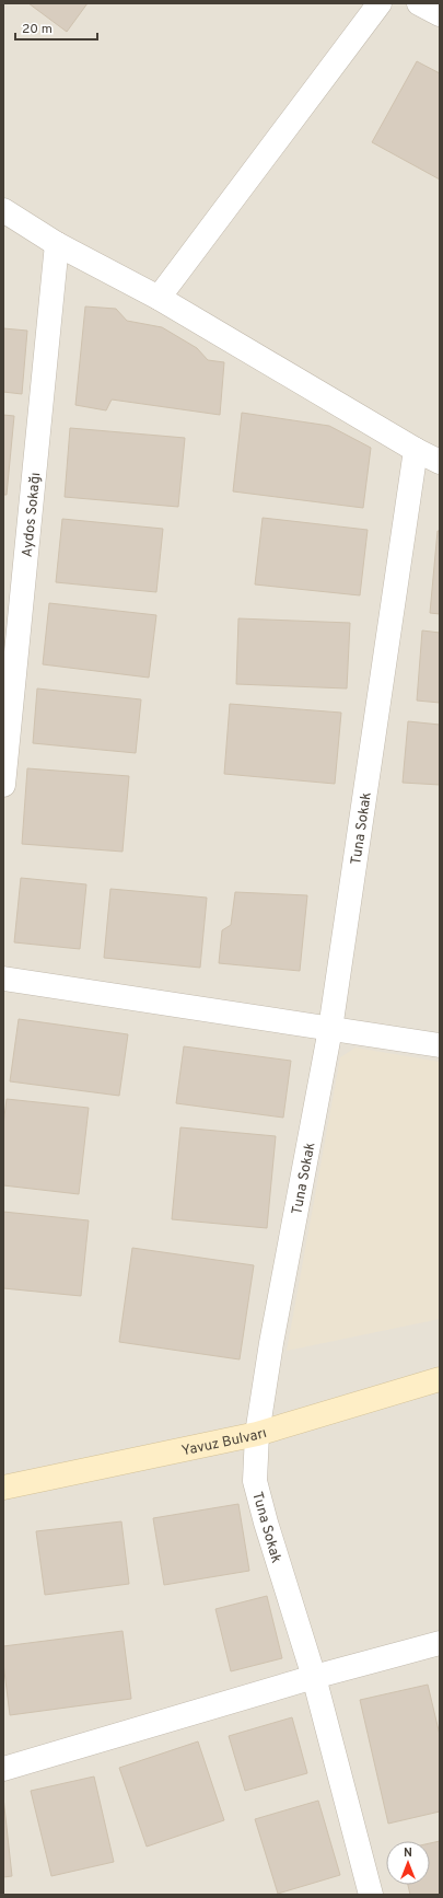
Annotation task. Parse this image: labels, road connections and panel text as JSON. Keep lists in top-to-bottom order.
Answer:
{
  "streets": {
    "street": ["Aydos Sokağı", "Tuna Sokak", "Yavuz Bulvarı"]
  },
  "crossings": [
    ["Tuna Sokak", "Yavuz Bulvarı"]
  ],
  "scale_bar": "20 m",
  "north": "top"
}
